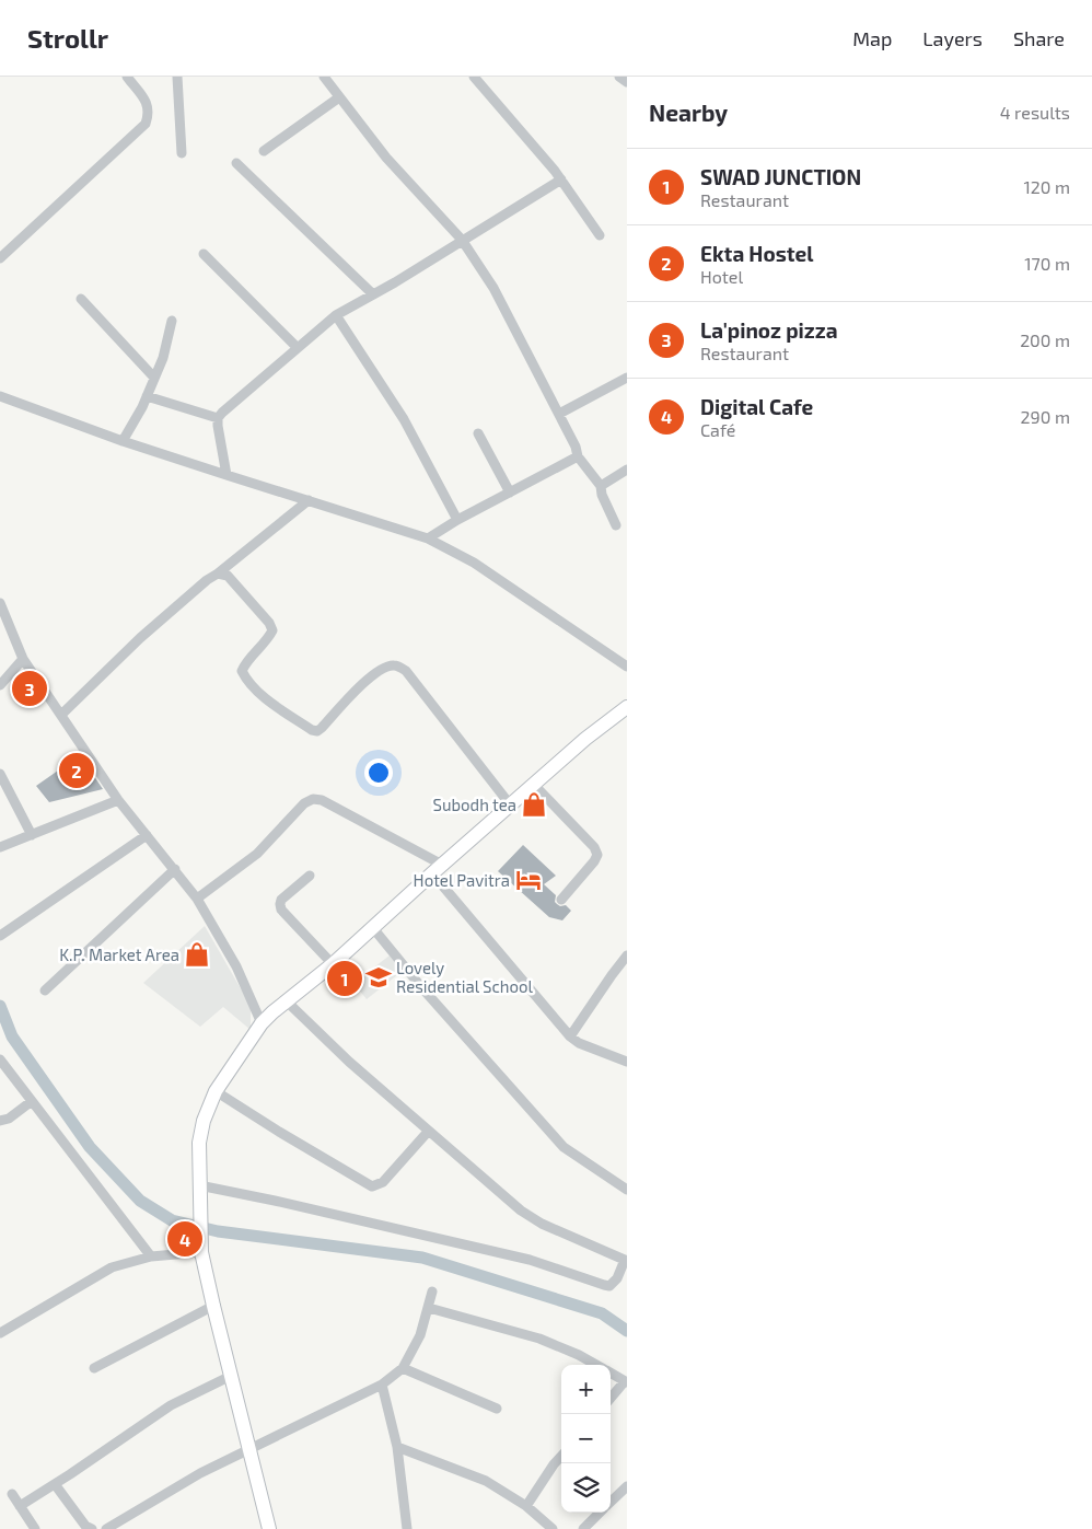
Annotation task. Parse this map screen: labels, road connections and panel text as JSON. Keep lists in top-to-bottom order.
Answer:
{
  "places": {
    "shop": ["Subodh tea", "K.P. Market Area"],
    "hotel": ["Hotel Pavitra"],
    "school or university": ["Lovely Residential School"]
  },
  "page": {
    "header": "Strollr",
    "nav": ["Map", "Layers", "Share"],
    "heading": ["Nearby", "4 results"],
    "list": [
      {
        "mark": "1",
        "name": "SWAD JUNCTION",
        "note": "Restaurant",
        "value": "120 m"
      },
      {
        "mark": "2",
        "name": "Ekta Hostel",
        "note": "Hotel",
        "value": "170 m"
      },
      {
        "mark": "3",
        "name": "La'pinoz pizza",
        "note": "Restaurant",
        "value": "200 m"
      },
      {
        "mark": "4",
        "name": "Digital Cafe",
        "note": "Café",
        "value": "290 m"
      }
    ],
    "pins": [
      "3",
      "2",
      "1",
      "4"
    ],
    "map_buttons": ["+", "−"]
  }
}
